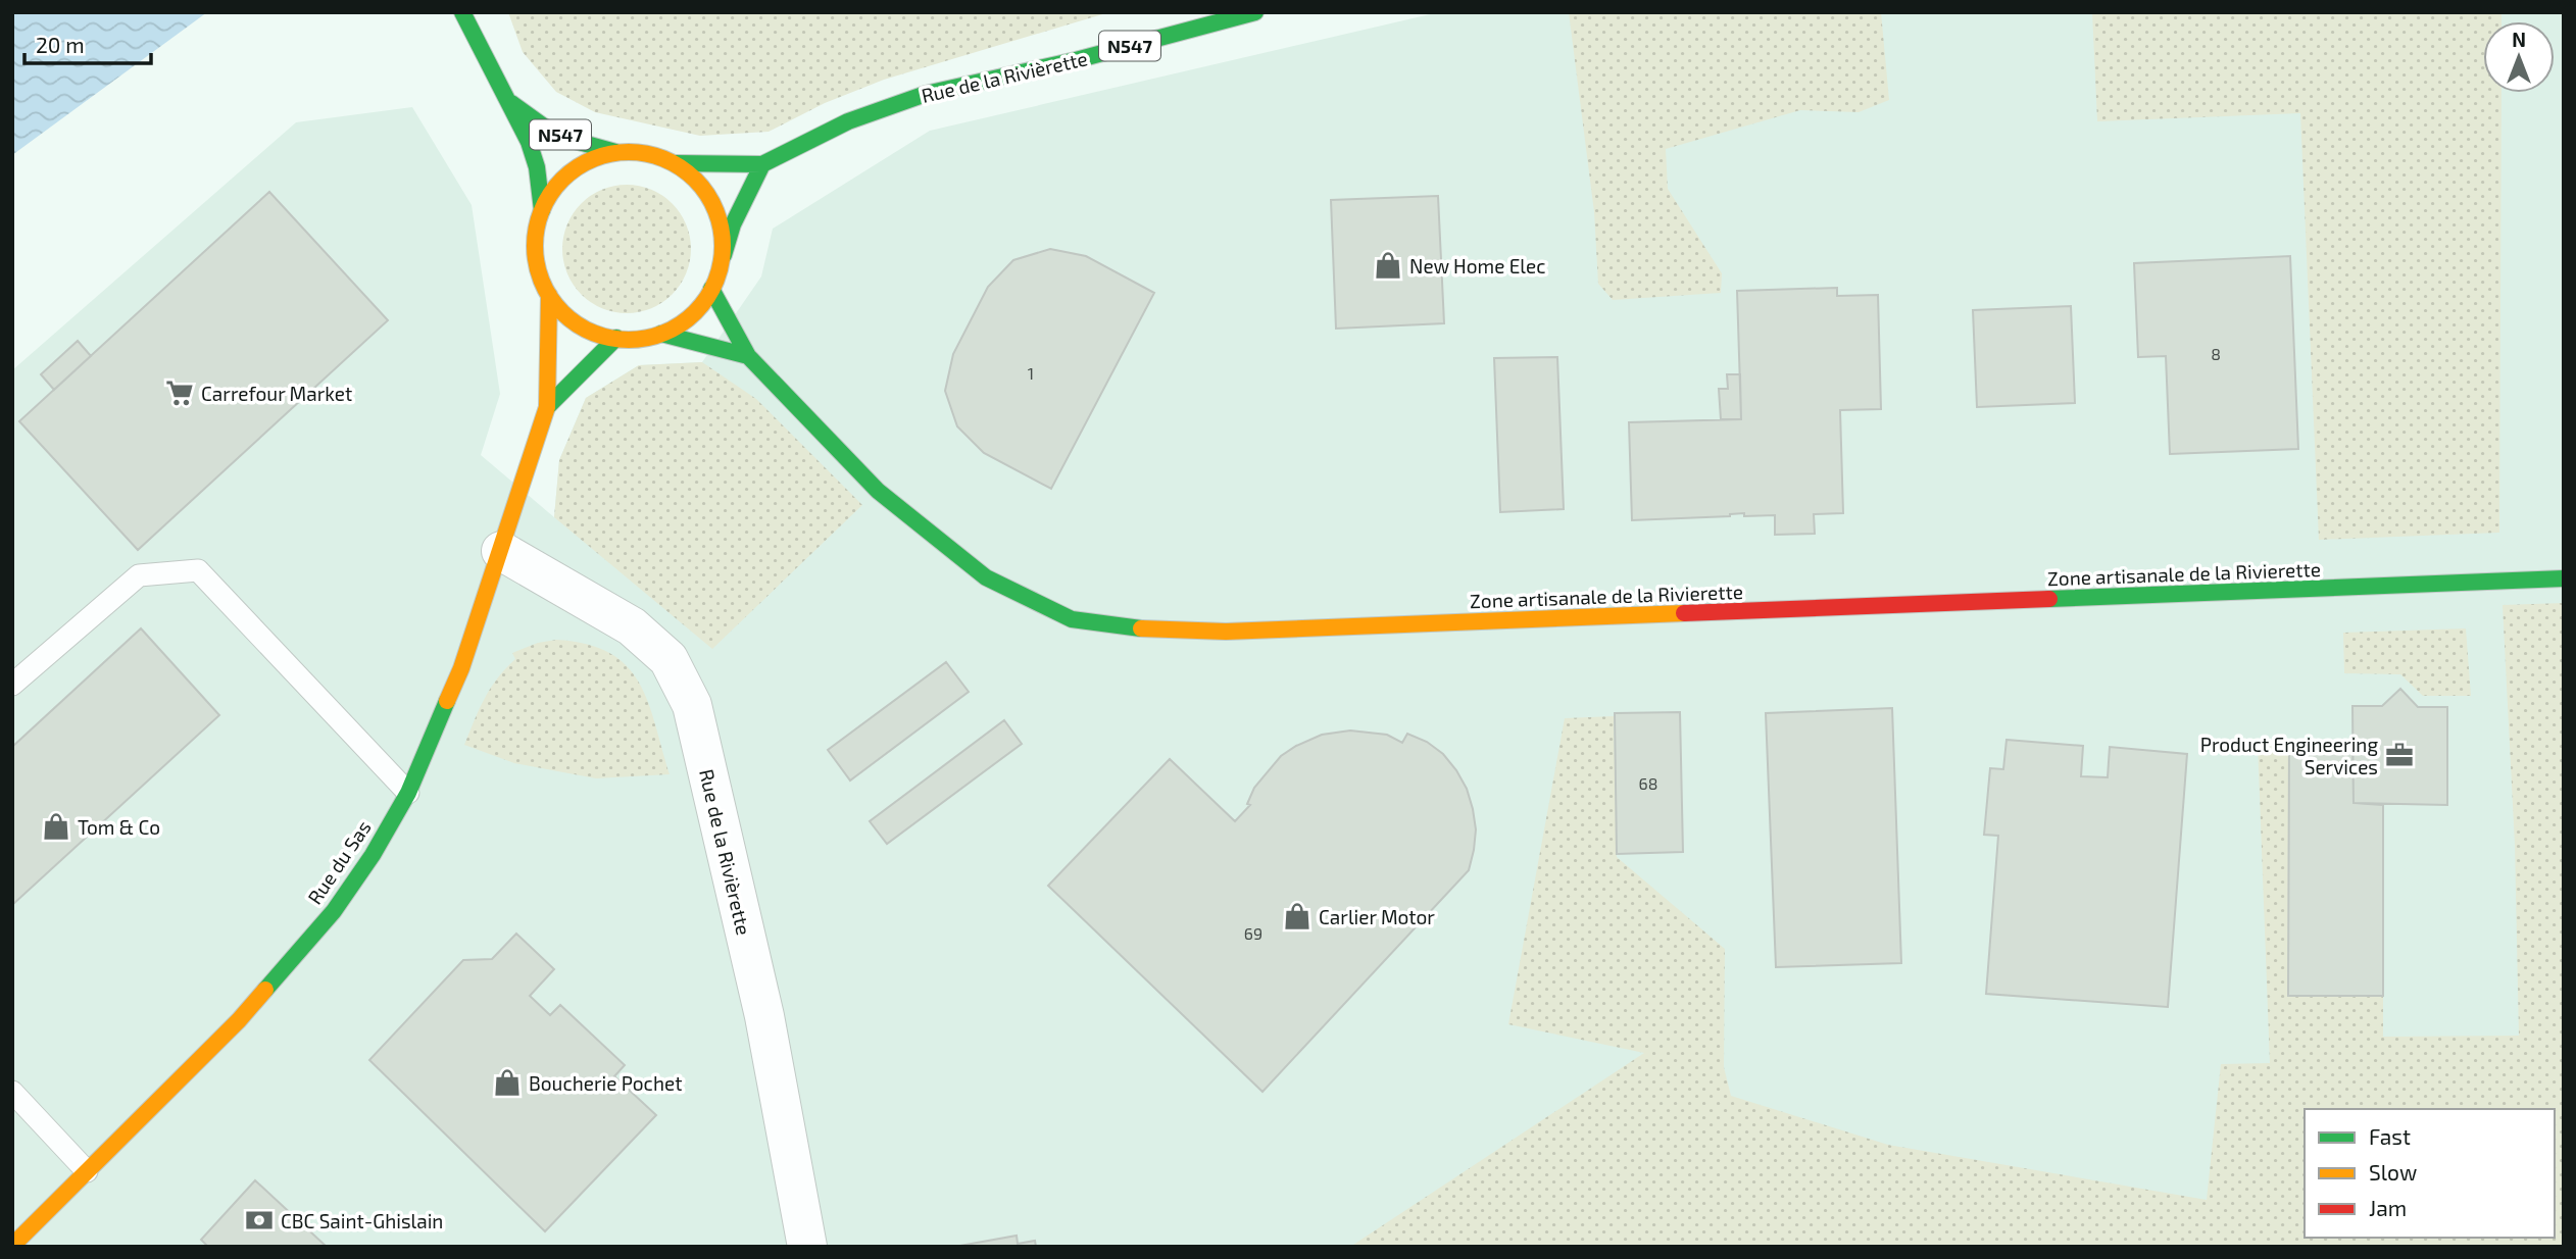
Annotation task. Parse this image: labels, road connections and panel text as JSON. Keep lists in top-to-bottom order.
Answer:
{
  "streets": {
    "street": [
      "N547",
      "Rue de la Rivièrette",
      "Zone artisanale de la Rivierette",
      "Rue du Sas"
    ]
  },
  "crossings": [
    ["N547", "Rue de la Rivièrette"],
    ["N547", "Zone artisanale de la Rivierette"],
    ["N547", "Rue du Sas"],
    ["Rue de la Rivièrette", "Zone artisanale de la Rivierette"],
    ["Rue de la Rivièrette", "Rue du Sas"],
    ["Zone artisanale de la Rivierette", "Rue du Sas"]
  ],
  "places": {
    "shop": [
      "New Home Elec",
      "Tom & Co",
      "Carlier Motor",
      "Boucherie Pochet"
    ],
    "supermarket": ["Carrefour Market"],
    "office": ["Product Engineering Services"],
    "bank": ["CBC Saint-Ghislain"]
  },
  "house_numbers": [
    "8",
    "1",
    "68",
    "69"
  ],
  "legend": ["Fast", "Slow", "Jam"],
  "scale_bar": "20 m",
  "north": "top"
}
